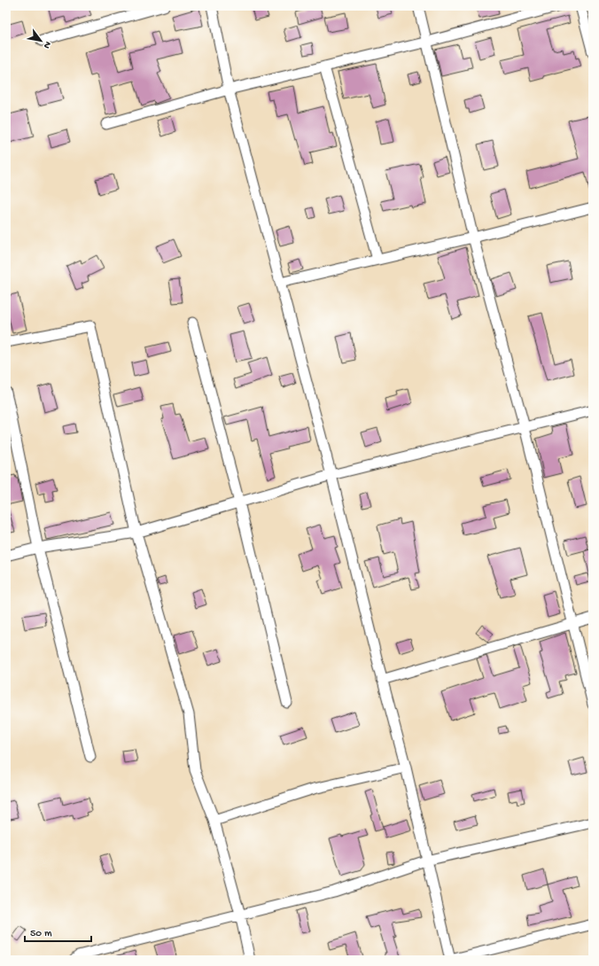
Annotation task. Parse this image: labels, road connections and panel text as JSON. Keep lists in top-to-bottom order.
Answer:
{
  "scale_bar": "50 m",
  "north": "bottom right"
}
